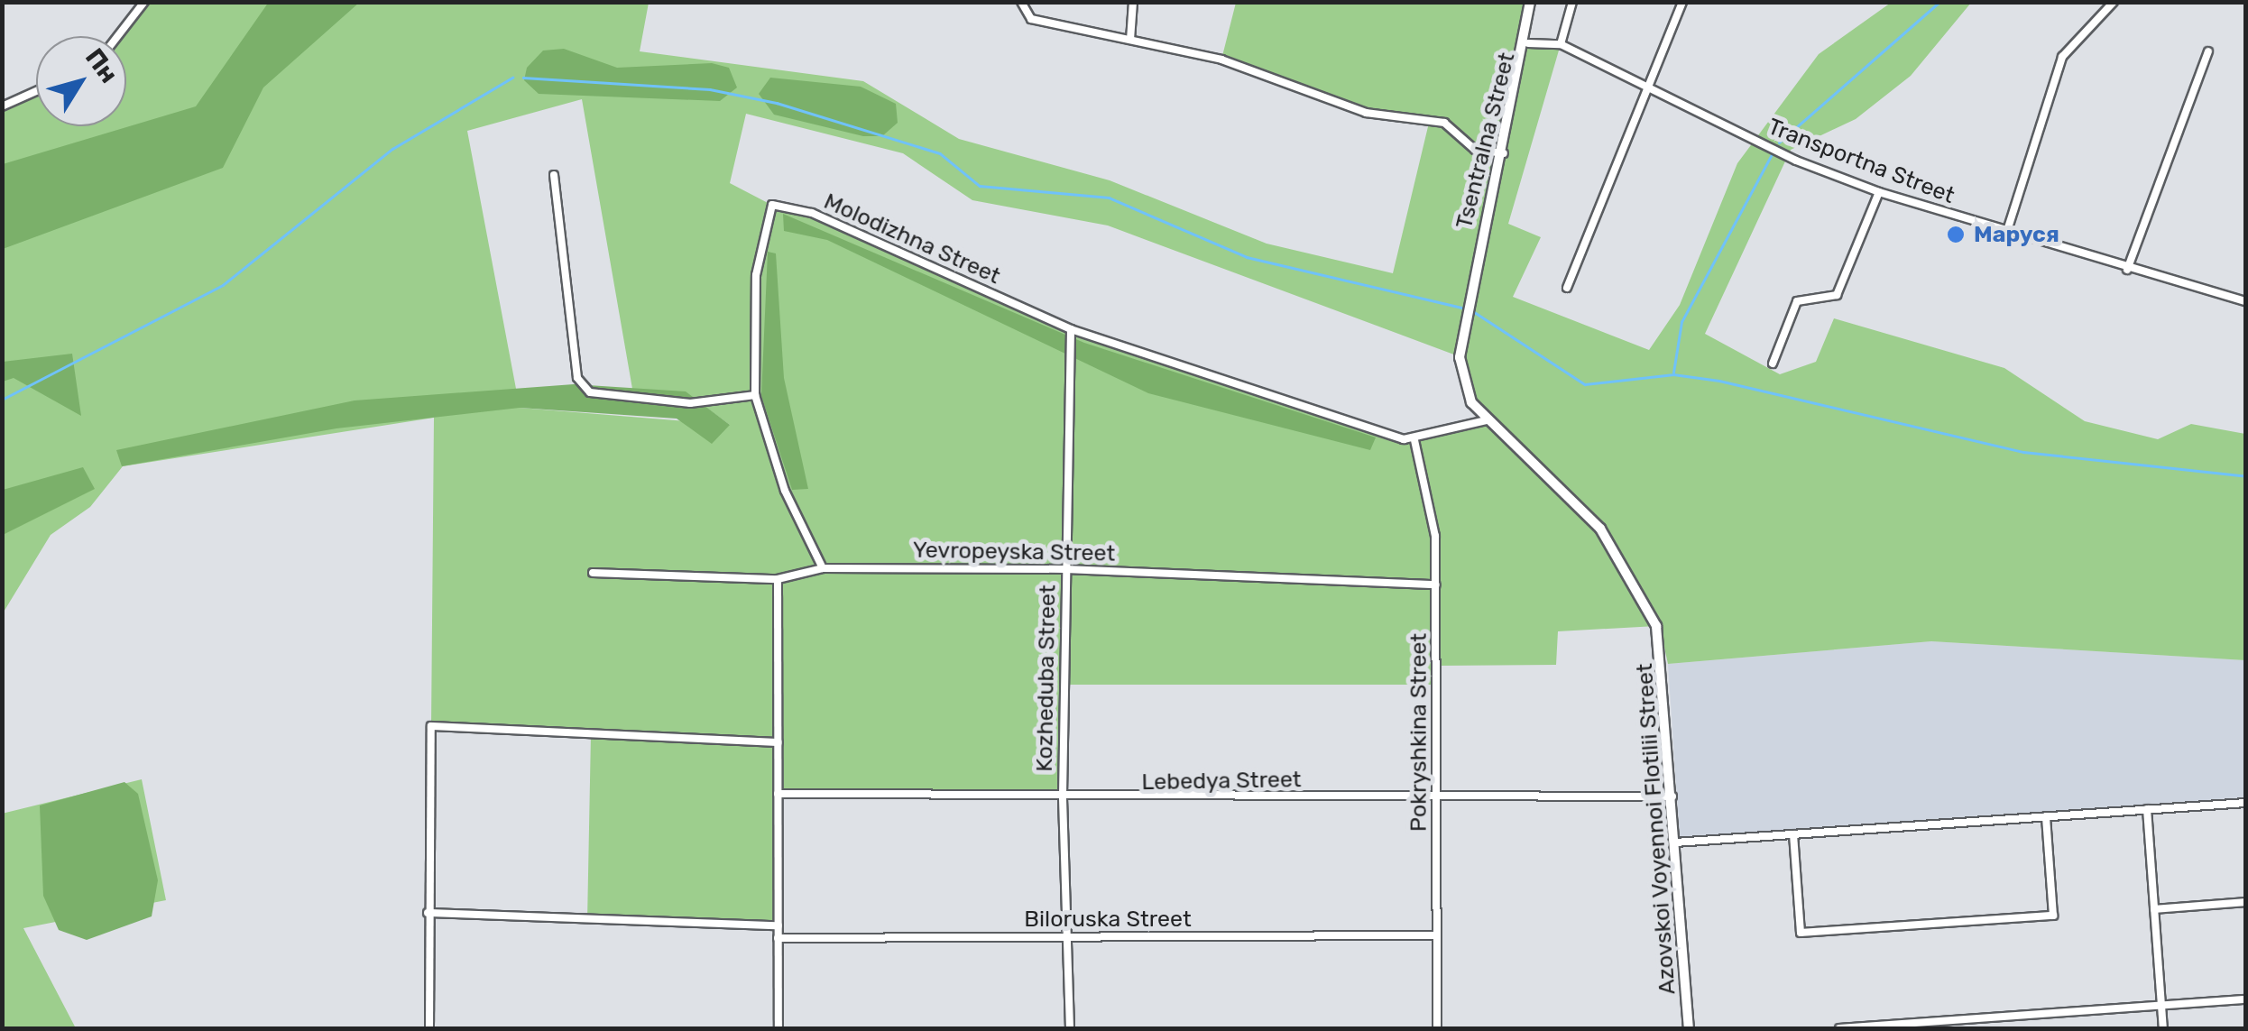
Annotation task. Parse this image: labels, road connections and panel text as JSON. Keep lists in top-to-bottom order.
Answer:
{
  "streets": {
    "street": [
      "Tsentralna Street",
      "Transportna Street",
      "Molodizhna Street",
      "Yevropeyska Street",
      "Kozheduba Street",
      "Pokryshkina Street",
      "Lebedya Street",
      "Azovskoi Voyennoi Flotilii Street",
      "Biloruska Street"
    ]
  },
  "crossings": [
    ["Tsentralna Street", "Transportna Street"],
    ["Tsentralna Street", "Azovskoi Voyennoi Flotilii Street"],
    ["Molodizhna Street", "Kozheduba Street"],
    ["Molodizhna Street", "Pokryshkina Street"],
    ["Yevropeyska Street", "Kozheduba Street"],
    ["Yevropeyska Street", "Pokryshkina Street"],
    ["Kozheduba Street", "Lebedya Street"],
    ["Kozheduba Street", "Biloruska Street"],
    ["Pokryshkina Street", "Lebedya Street"],
    ["Pokryshkina Street", "Biloruska Street"],
    ["Lebedya Street", "Azovskoi Voyennoi Flotilii Street"]
  ],
  "places": ["Маруся"],
  "north": "top right"
}
